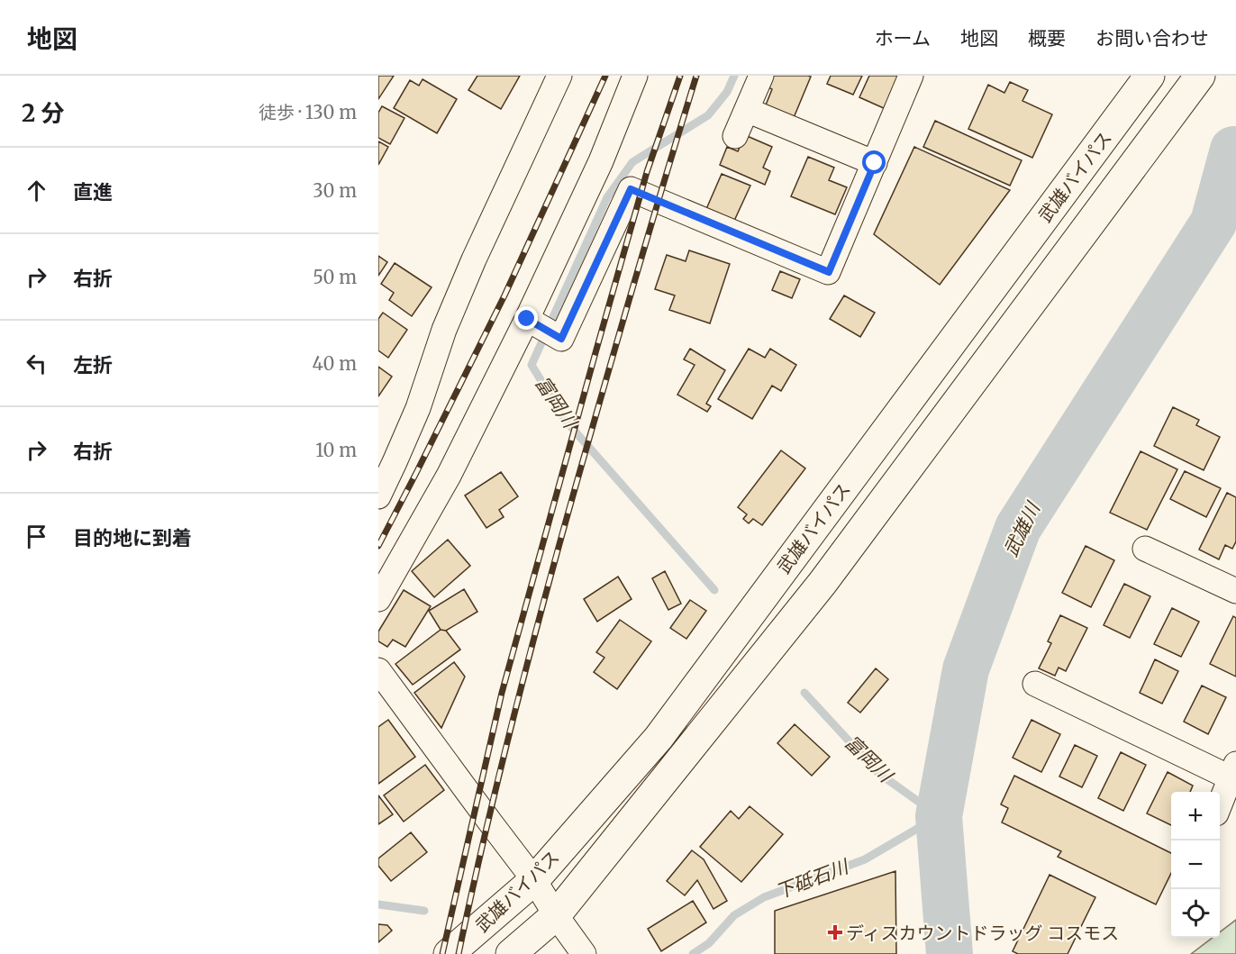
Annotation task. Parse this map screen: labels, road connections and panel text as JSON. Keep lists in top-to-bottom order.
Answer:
{
  "streets": {
    "highway": ["武雄バイパス"]
  },
  "water": ["富岡川", "武雄川", "下砥石川"],
  "places": {
    "health": ["ディスカウントドラッグ コスモス"]
  },
  "page": {
    "header": "地図",
    "nav": [
      "ホーム",
      "地図",
      "概要",
      "お問い合わせ"
    ],
    "heading": ["2 分", "徒歩 · 130 m"],
    "list": [
      ["直進", "30 m"],
      ["右折", "50 m"],
      ["左折", "40 m"],
      ["右折", "10 m"],
      "目的地に到着"
    ],
    "map_buttons": ["+", "−"]
  }
}
